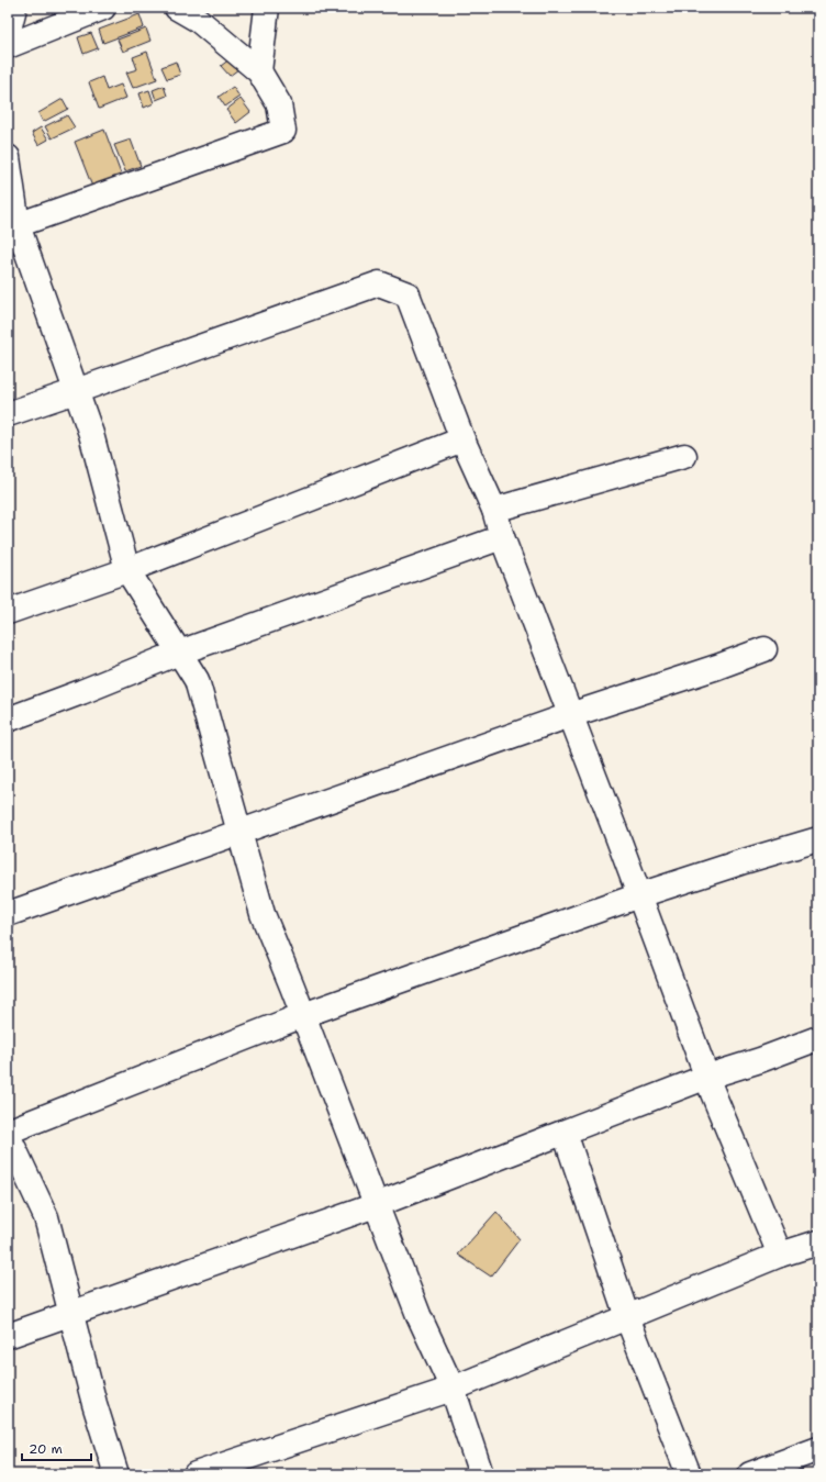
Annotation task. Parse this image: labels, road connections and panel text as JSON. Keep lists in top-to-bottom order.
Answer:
{
  "scale_bar": "20 m"
}
